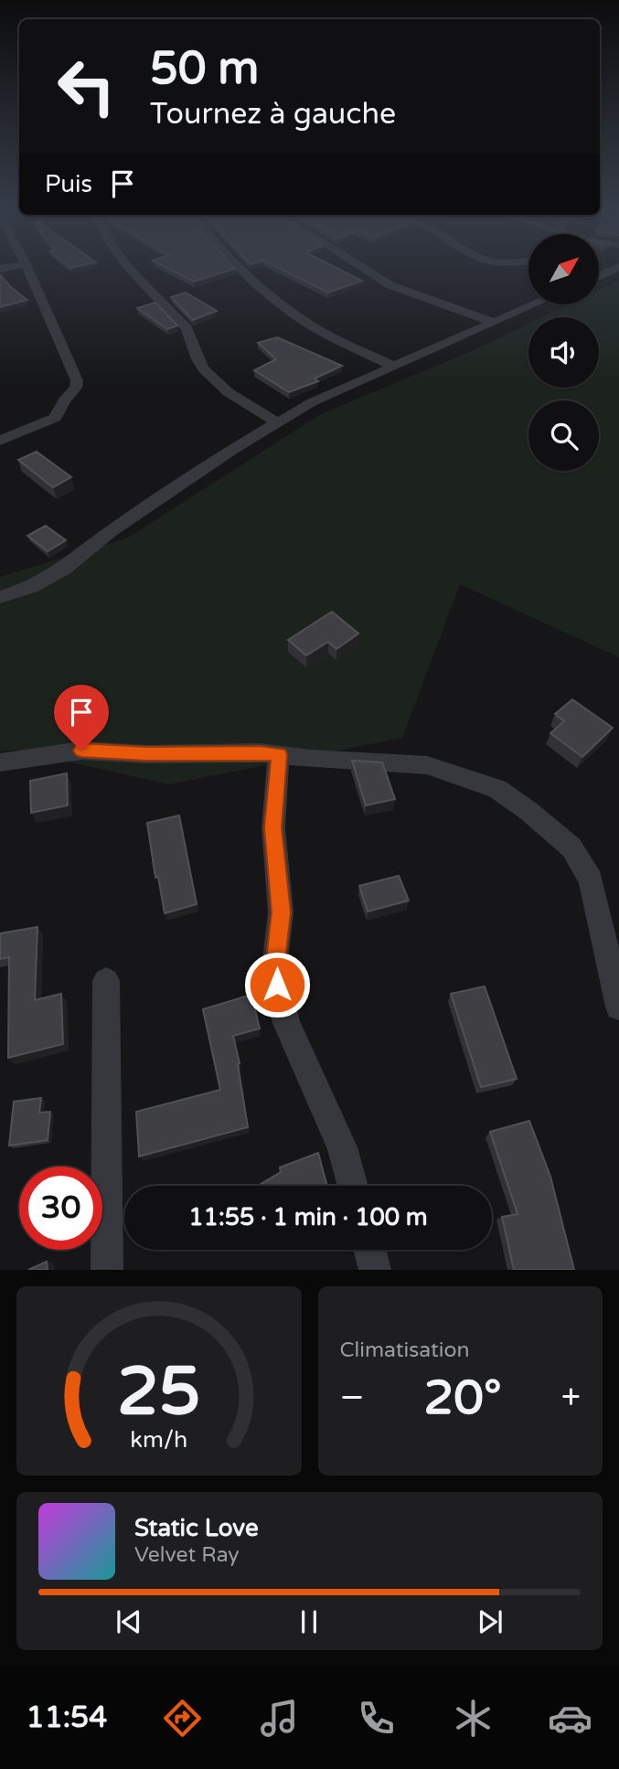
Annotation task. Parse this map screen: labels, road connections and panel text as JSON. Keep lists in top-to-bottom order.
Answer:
{
  "north": "top right",
  "page": {
    "turn": ["50 m", "Tournez à gauche"],
    "then": "Puis",
    "limit": "30",
    "trip": "11:55 · 1 min · 100 m",
    "tile": "Climatisation",
    "heat": ["−", "20°", "+"],
    "song": ["Static Love", "Velvet Ray"],
    "tabs": "11:54",
    "gauge": ["25", "km/h"]
  }
}
